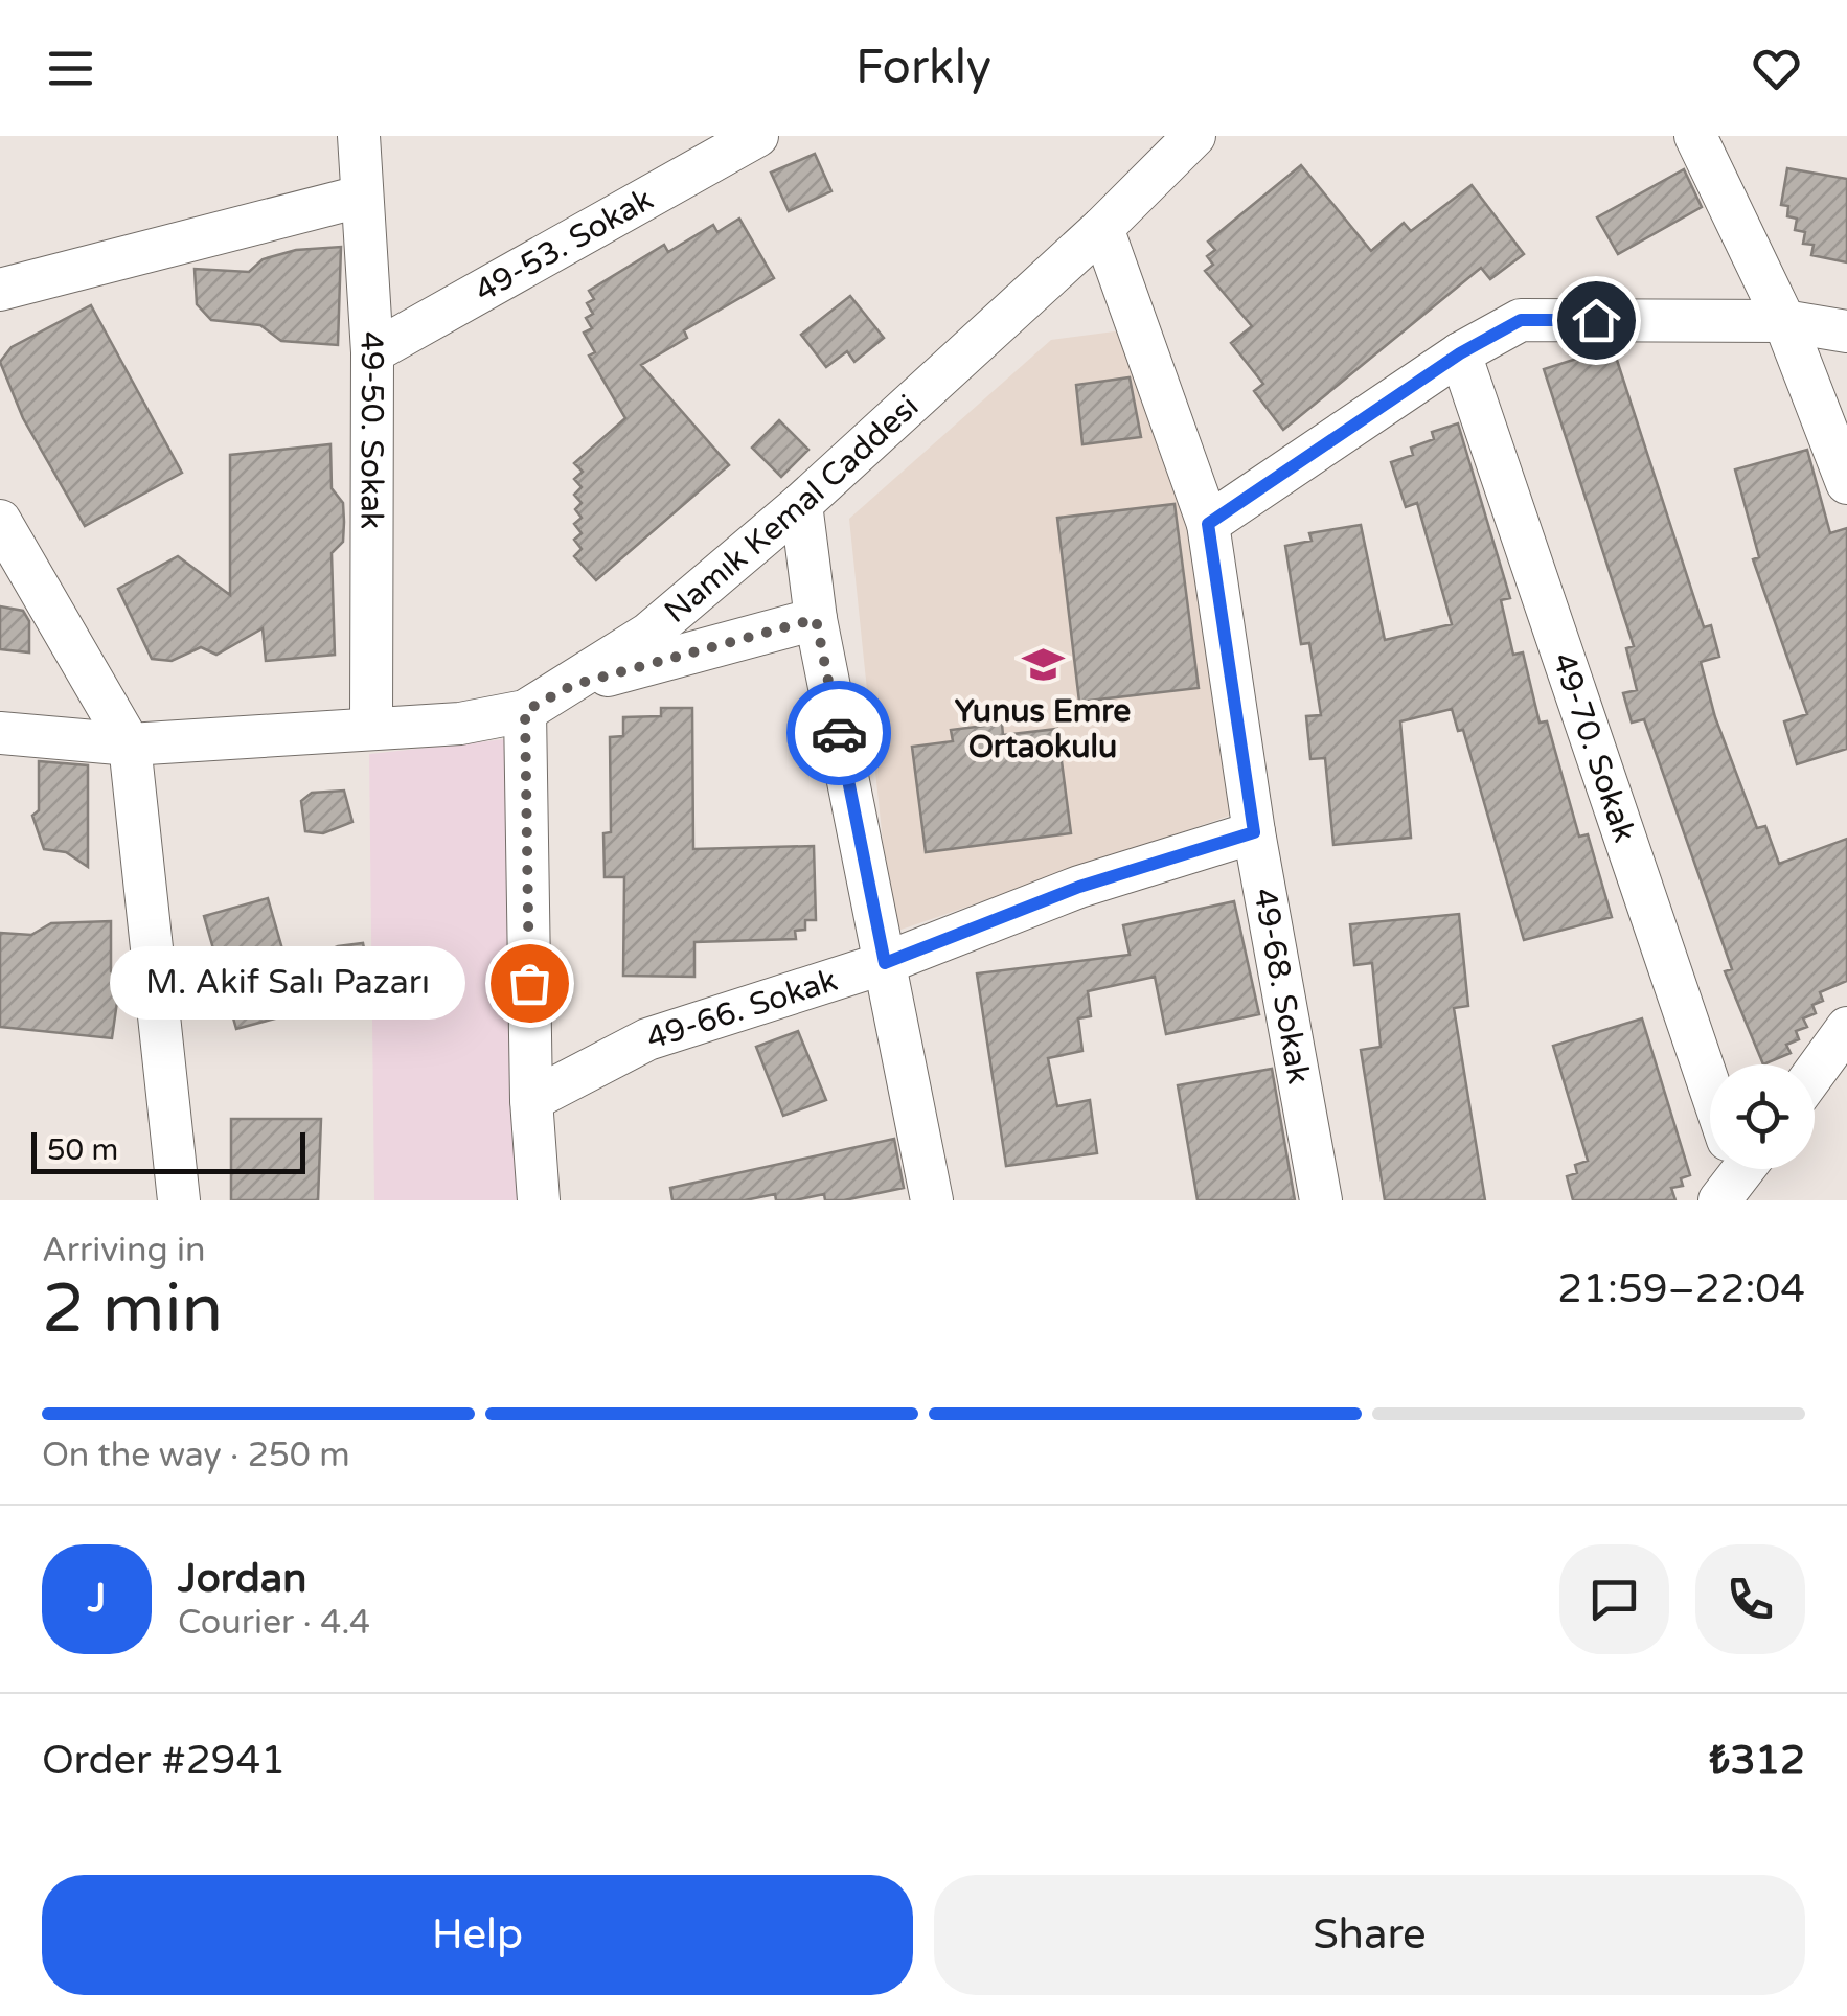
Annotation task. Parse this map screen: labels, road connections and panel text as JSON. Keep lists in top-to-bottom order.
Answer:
{
  "streets": {
    "street": [
      "49-53. Sokak",
      "49-50. Sokak",
      "Namık Kemal Caddesi",
      "49-70. Sokak",
      "49-68. Sokak",
      "49-66. Sokak"
    ]
  },
  "crossings": [
    ["49-53. Sokak", "49-50. Sokak"],
    ["49-50. Sokak", "Namık Kemal Caddesi"],
    ["Namık Kemal Caddesi", "49-68. Sokak"],
    ["49-68. Sokak", "49-66. Sokak"]
  ],
  "places": {
    "school or university": ["Yunus Emre Ortaokulu"],
    "other": ["M. Akif Salı Pazarı"]
  },
  "scale_bar": "50 m",
  "page": {
    "header": "Forkly",
    "bubble": "M. Akif Salı Pazarı",
    "scale": "50 m",
    "heading": ["2 min", "Arriving in", "21:59–22:04"],
    "panel": [
      "Jordan",
      "Courier · 4.4",
      "Order #2941",
      "₺312"
    ],
    "bar": "On the way · 250 m",
    "round": "J",
    "buttons": ["Help", "Share"]
  }
}
